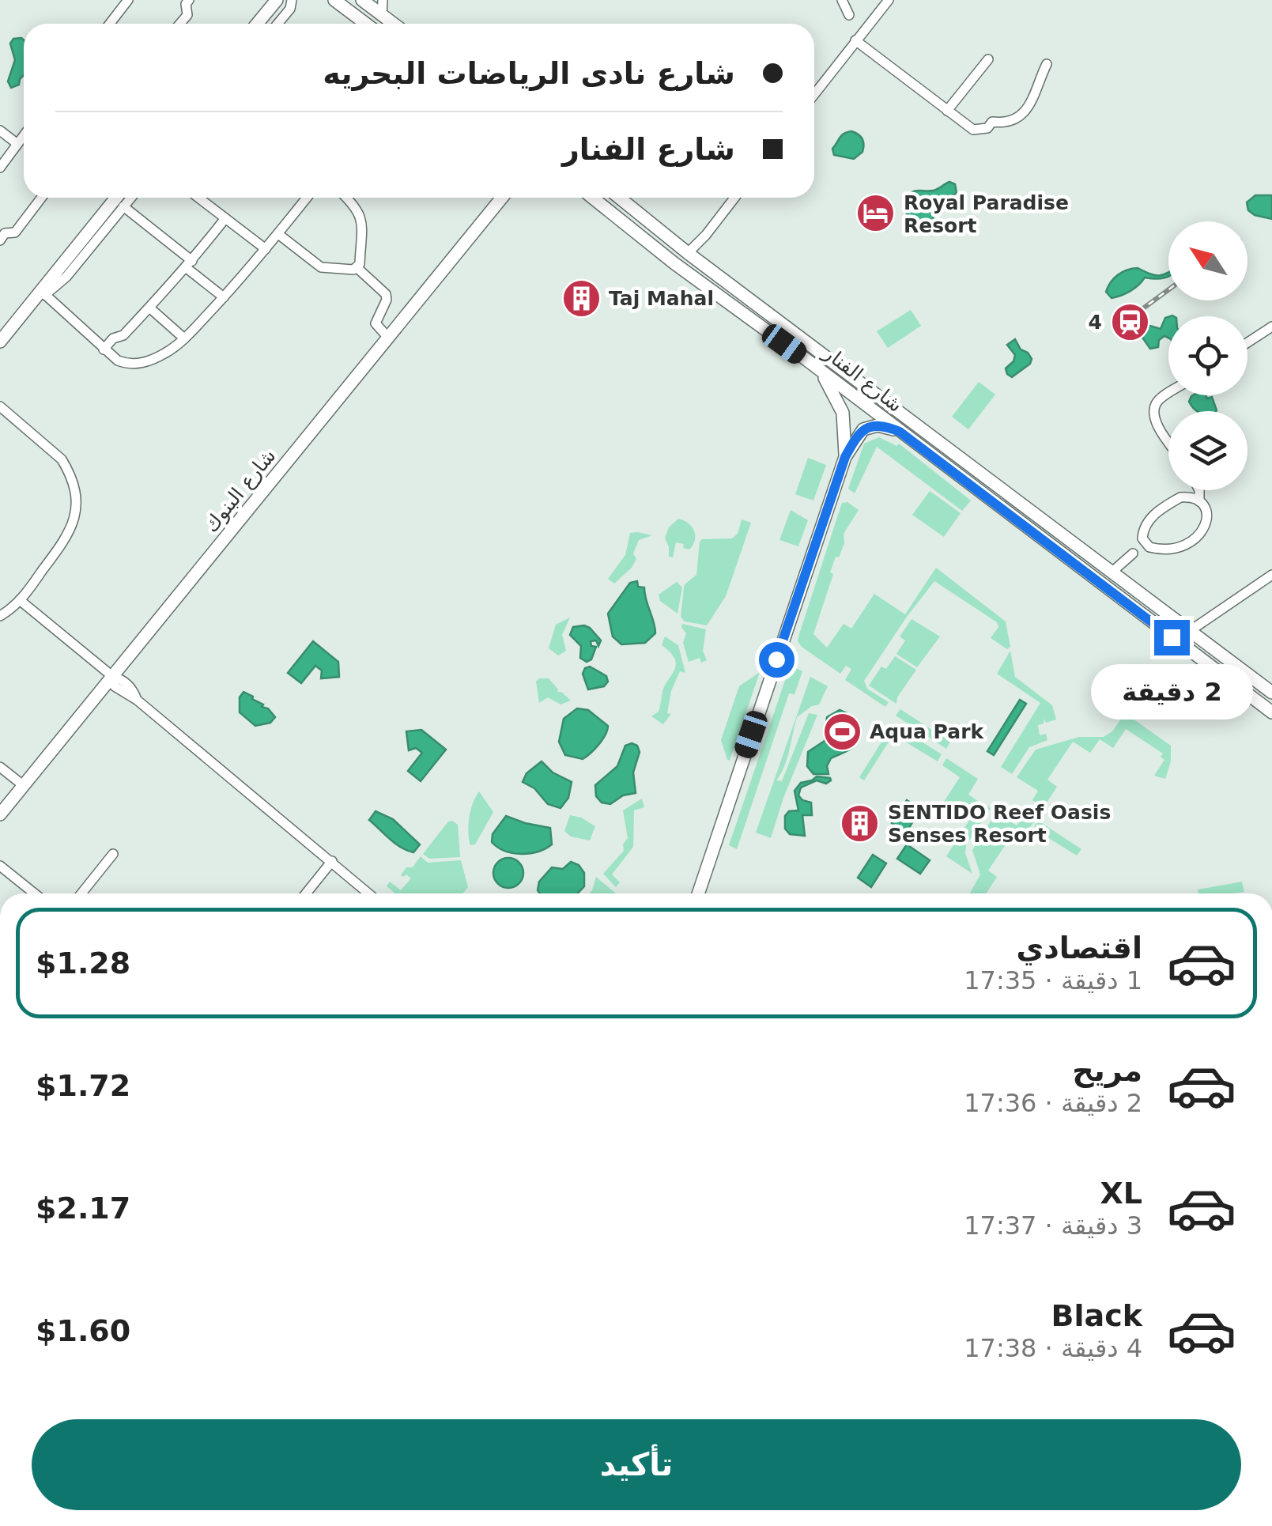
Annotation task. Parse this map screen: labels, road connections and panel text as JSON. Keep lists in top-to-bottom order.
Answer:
{
  "streets": {
    "main road": ["شارع الفنار", "شارع البنوك"]
  },
  "places": {
    "hotel": ["Royal Paradise Resort"],
    "building": ["Taj Mahal", "SENTIDO Reef Oasis Senses Resort"],
    "station": ["4"],
    "sports": ["Aqua Park"]
  },
  "north": "top left",
  "page": {
    "banner": ["شارع نادى الرياضات البحريه", "شارع الفنار"],
    "bubble": "2 دقيقة",
    "list": [
      {
        "name": "اقتصادي",
        "note": "1 دقيقة · 17:35",
        "value": "$1.28"
      },
      {
        "name": "مريح",
        "note": "2 دقيقة · 17:36",
        "value": "$1.72"
      },
      {
        "name": "XL",
        "note": "3 دقيقة · 17:37",
        "value": "$2.17"
      },
      {
        "name": "Black",
        "note": "4 دقيقة · 17:38",
        "value": "$1.60"
      }
    ],
    "buttons": "تأكيد"
  }
}
